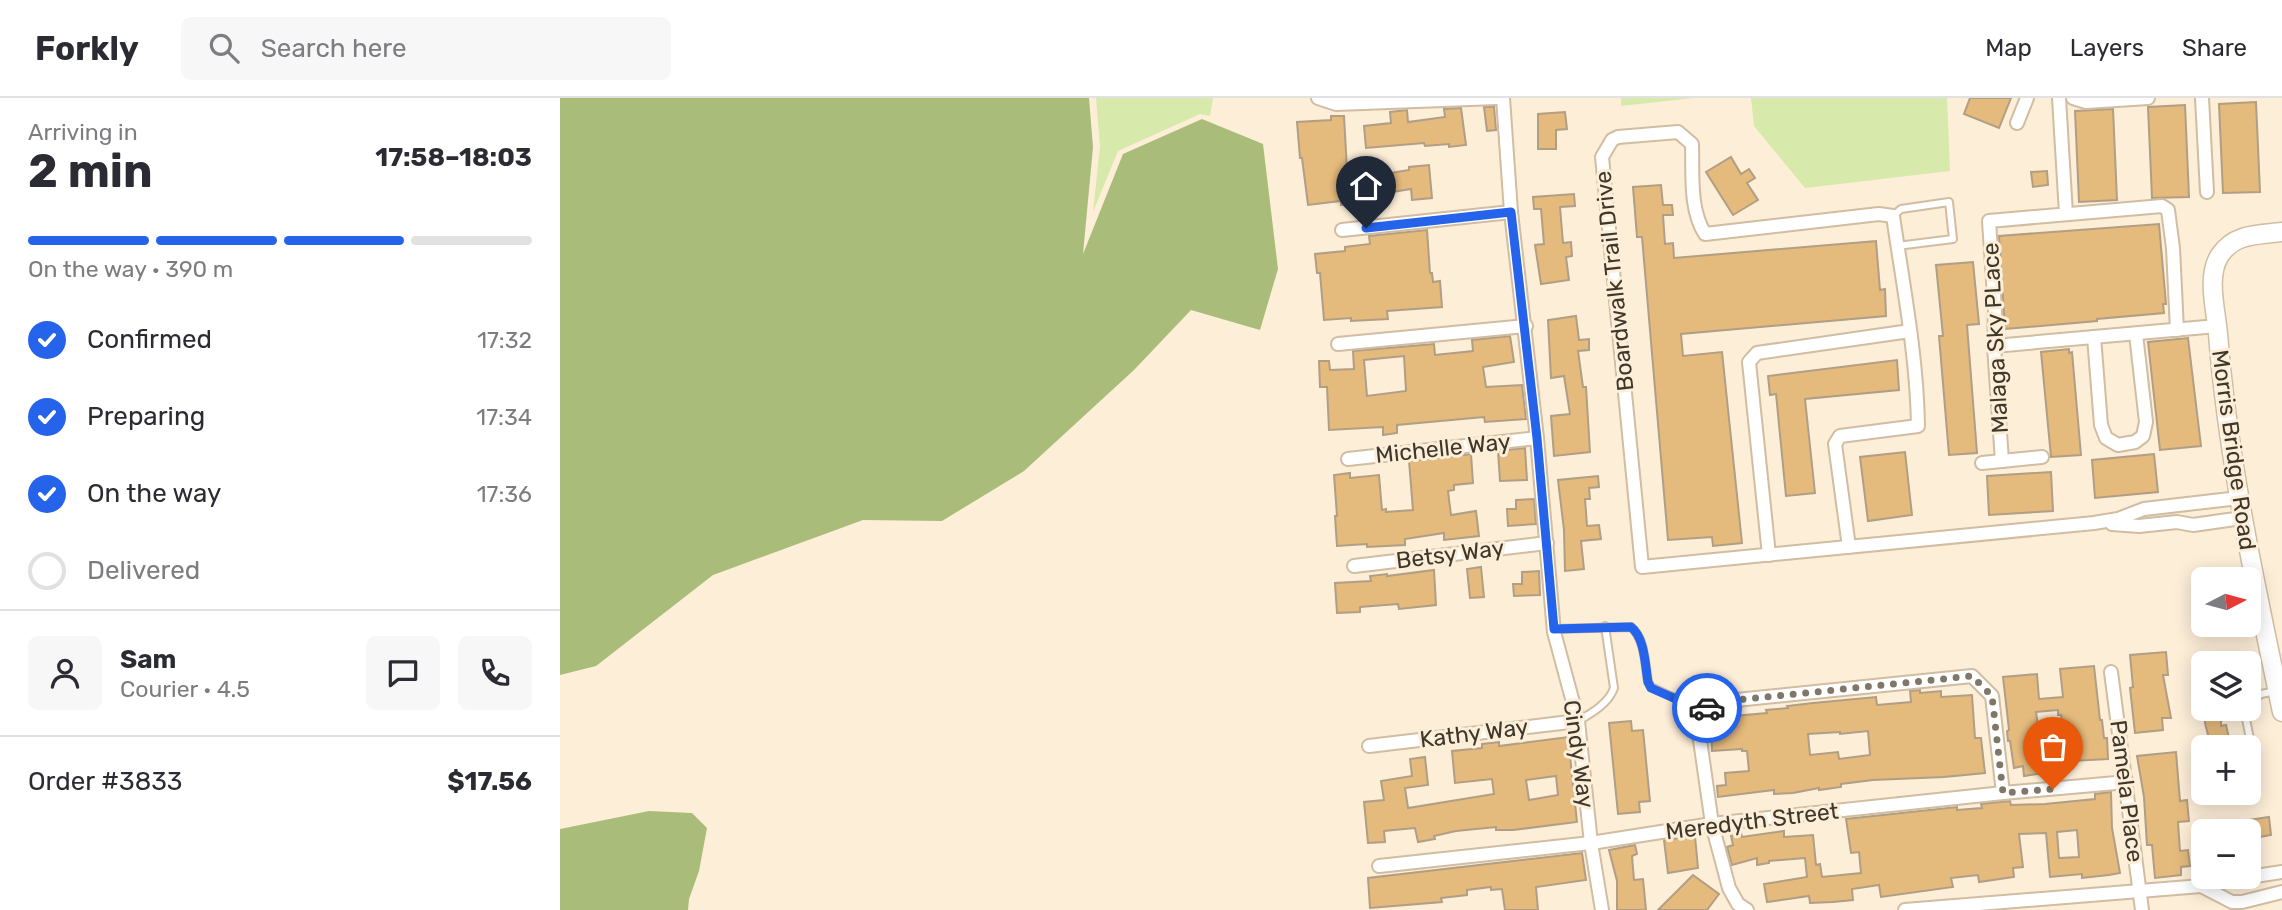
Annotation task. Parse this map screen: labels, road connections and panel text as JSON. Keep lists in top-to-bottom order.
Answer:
{
  "streets": {
    "street": [
      "Boardwalk Trail Drive",
      "Malaga Sky PLace",
      "Michelle Way",
      "Morris Bridge Road",
      "Betsy Way",
      "Kathy Way",
      "Cindy Way",
      "Pamela Place",
      "Meredyth Street"
    ]
  },
  "crossings": [
    ["Boardwalk Trail Drive", "Morris Bridge Road"],
    ["Michelle Way", "Cindy Way"],
    ["Betsy Way", "Cindy Way"],
    ["Kathy Way", "Cindy Way"],
    ["Cindy Way", "Meredyth Street"],
    ["Pamela Place", "Meredyth Street"]
  ],
  "north": "right",
  "page": {
    "header": "Forkly",
    "search": "Search here",
    "nav": ["Map", "Layers", "Share"],
    "heading": ["2 min", "Arriving in", "17:58–18:03"],
    "panel": [
      "Sam",
      "Courier · 4.5",
      "Order #3833",
      "$17.56"
    ],
    "bar": "On the way · 390 m",
    "list": [
      ["Confirmed", "17:32"],
      ["Preparing", "17:34"],
      ["On the way", "17:36"],
      "Delivered"
    ],
    "map_buttons": ["+", "−"]
  }
}
